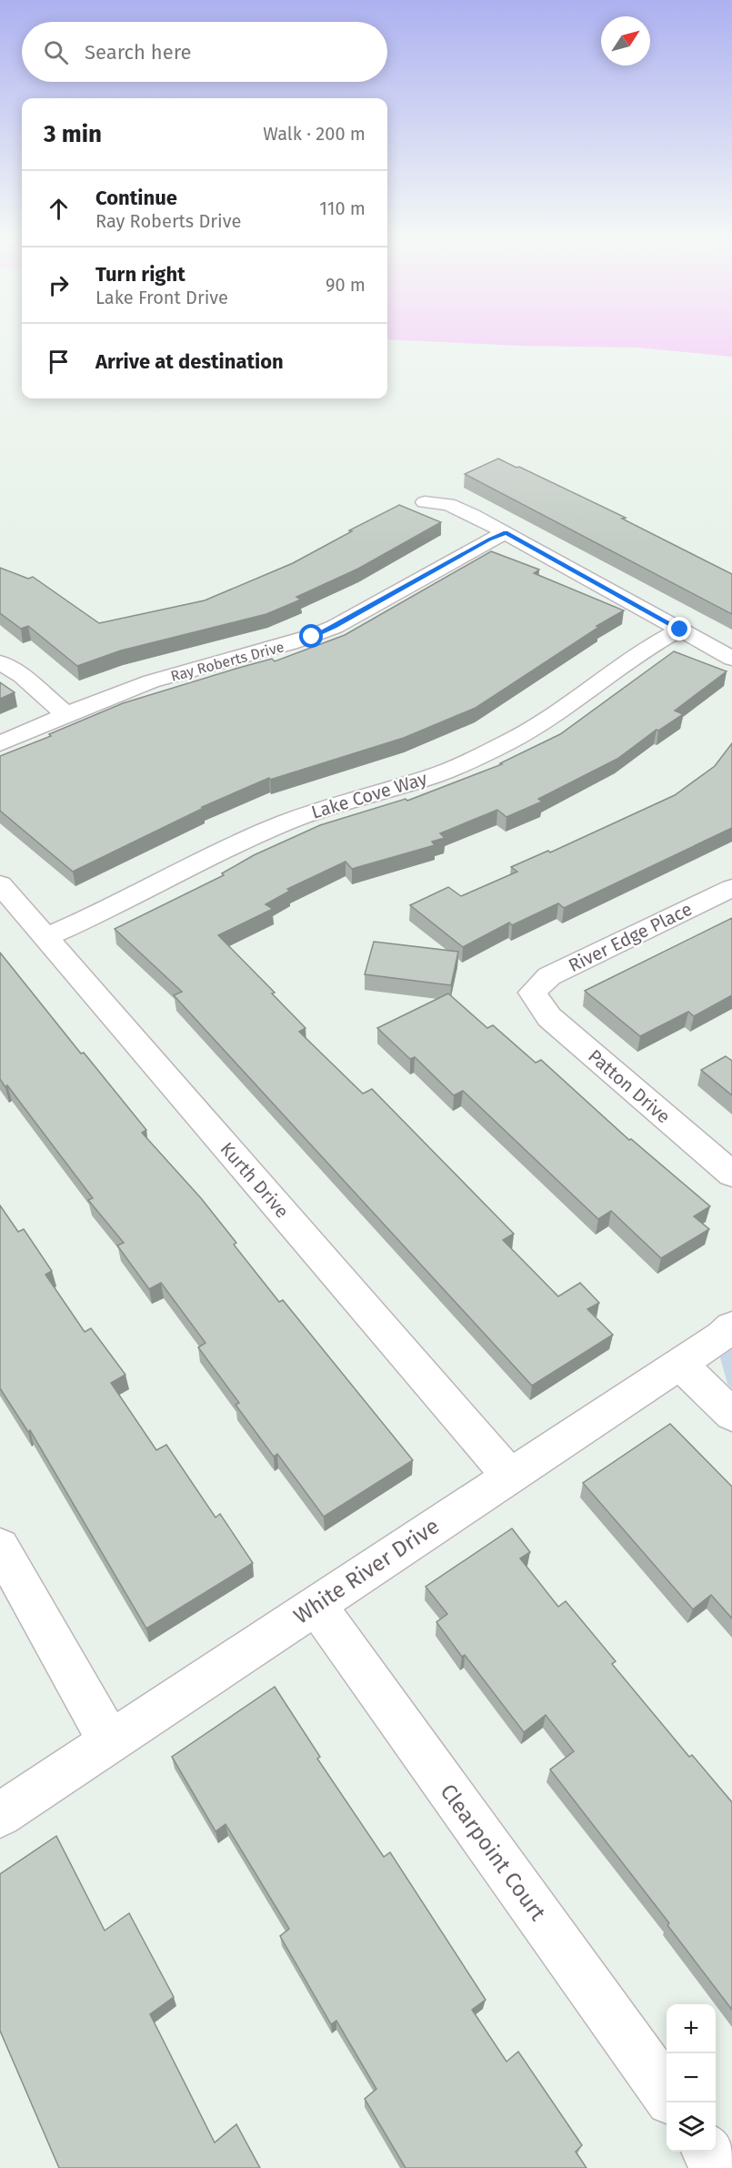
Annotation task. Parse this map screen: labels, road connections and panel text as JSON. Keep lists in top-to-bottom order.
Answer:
{
  "streets": {
    "street": [
      "Ray Roberts Drive",
      "Lake Cove Way",
      "River Edge Place",
      "Patton Drive",
      "Kurth Drive",
      "White River Drive",
      "Clearpoint Court"
    ]
  },
  "crossings": [
    ["Lake Cove Way", "Kurth Drive"],
    ["River Edge Place", "Patton Drive"],
    ["Kurth Drive", "White River Drive"],
    ["White River Drive", "Clearpoint Court"]
  ],
  "north": "top right",
  "page": {
    "search": "Search here",
    "heading": ["3 min", "Walk · 200 m"],
    "list": [
      ["Continue", "Ray Roberts Drive", "110 m"],
      ["Turn right", "Lake Front Drive", "90 m"],
      "Arrive at destination"
    ],
    "map_buttons": ["+", "−"]
  }
}
